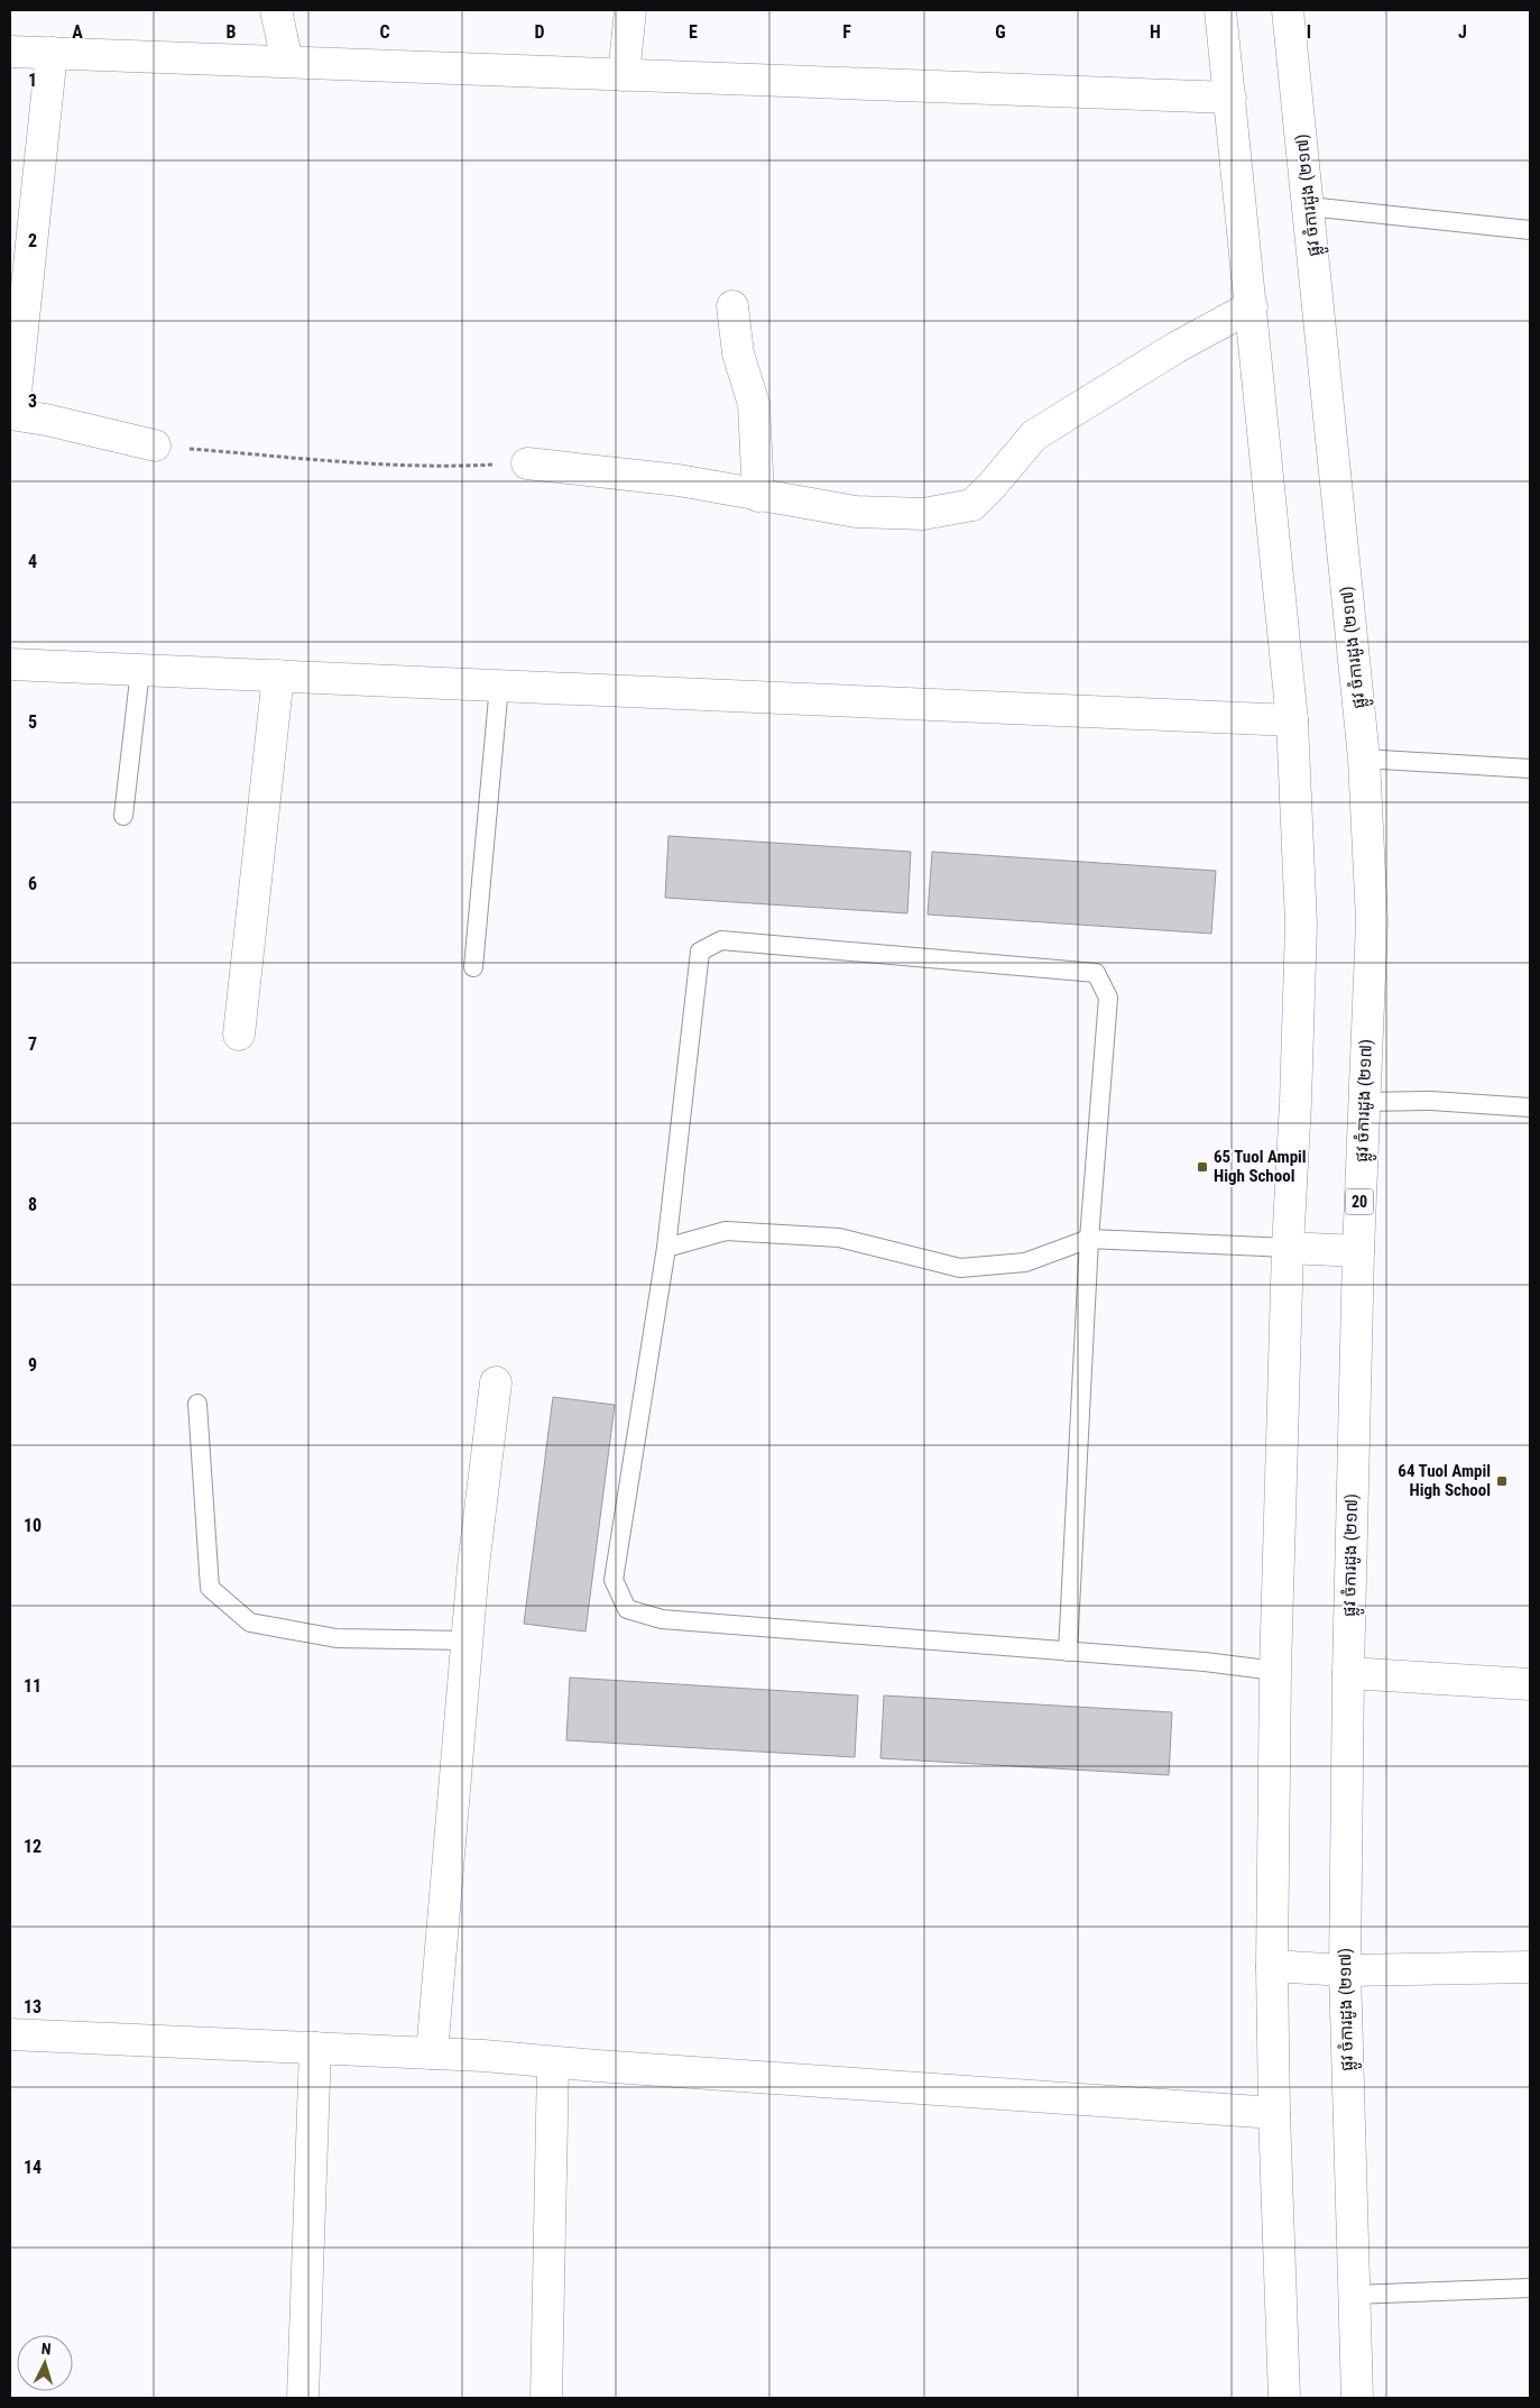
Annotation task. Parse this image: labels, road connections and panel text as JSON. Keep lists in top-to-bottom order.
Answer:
{
  "streets": {
    "street": ["ផ្លូវ ចំការដូង (២១៧)", "20"]
  },
  "places": {
    "transit": ["65 Tuol Ampil High School", "64 Tuol Ampil High School"]
  },
  "north": "top",
  "grid": {
    "columns": [
      "A",
      "B",
      "C",
      "D",
      "E",
      "F",
      "G",
      "H",
      "I",
      "J"
    ],
    "rows": [
      "1",
      "2",
      "3",
      "4",
      "5",
      "6",
      "7",
      "8",
      "9",
      "10",
      "11",
      "12",
      "13",
      "14"
    ]
  }
}
